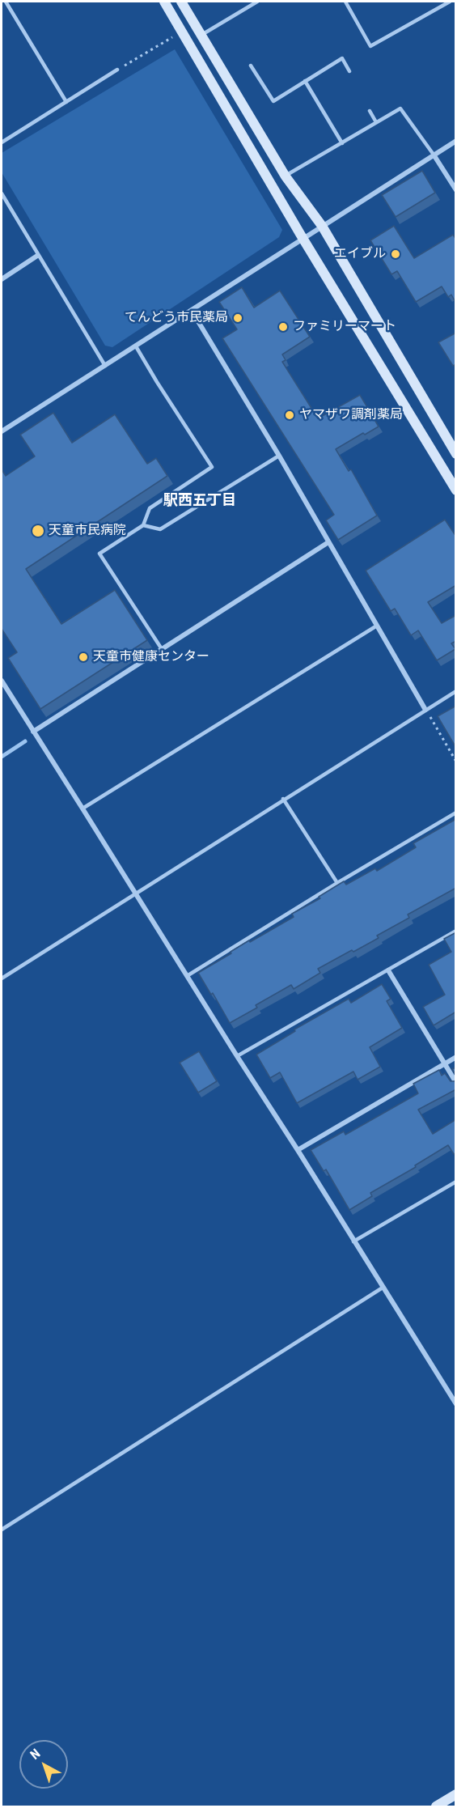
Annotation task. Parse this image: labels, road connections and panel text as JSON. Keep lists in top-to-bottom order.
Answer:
{
  "districts": ["駅西五丁目"],
  "places": [
    "エイブル",
    "てんどう市民薬局",
    "ファミリーマート",
    "ヤマザワ調剤薬局",
    "天童市民病院",
    "天童市健康センター"
  ],
  "north": "top left"
}
